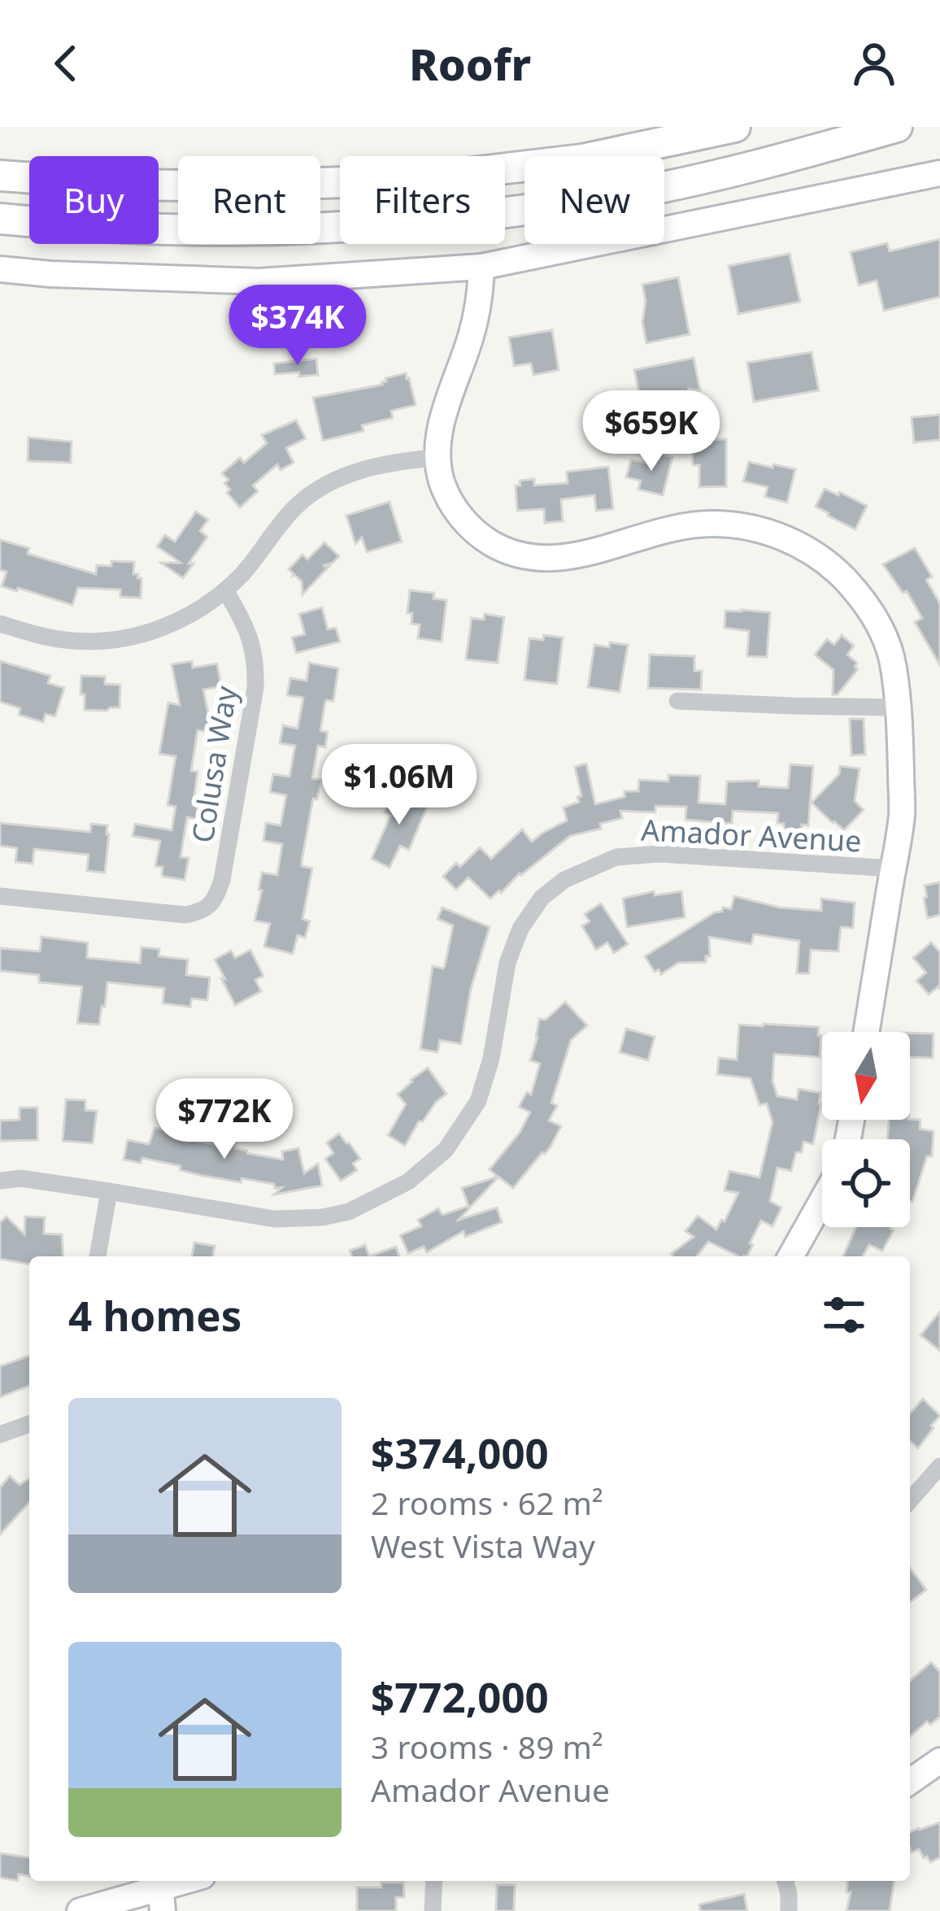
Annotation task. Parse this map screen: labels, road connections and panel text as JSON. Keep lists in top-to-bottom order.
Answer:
{
  "streets": {
    "street": ["Colusa Way", "Amador Avenue"]
  },
  "north": "bottom",
  "page": {
    "header": "Roofr",
    "chip": [
      "Buy",
      "Rent",
      "Filters",
      "New"
    ],
    "price": [
      "$374K",
      "$659K",
      "$1.06M",
      "$772K"
    ],
    "heading": "4 homes",
    "list": [
      {
        "name": "$374,000",
        "note": "2 rooms · 62 m² · West Vista Way"
      },
      {
        "name": "$772,000",
        "note": "3 rooms · 89 m² · Amador Avenue"
      }
    ]
  }
}
